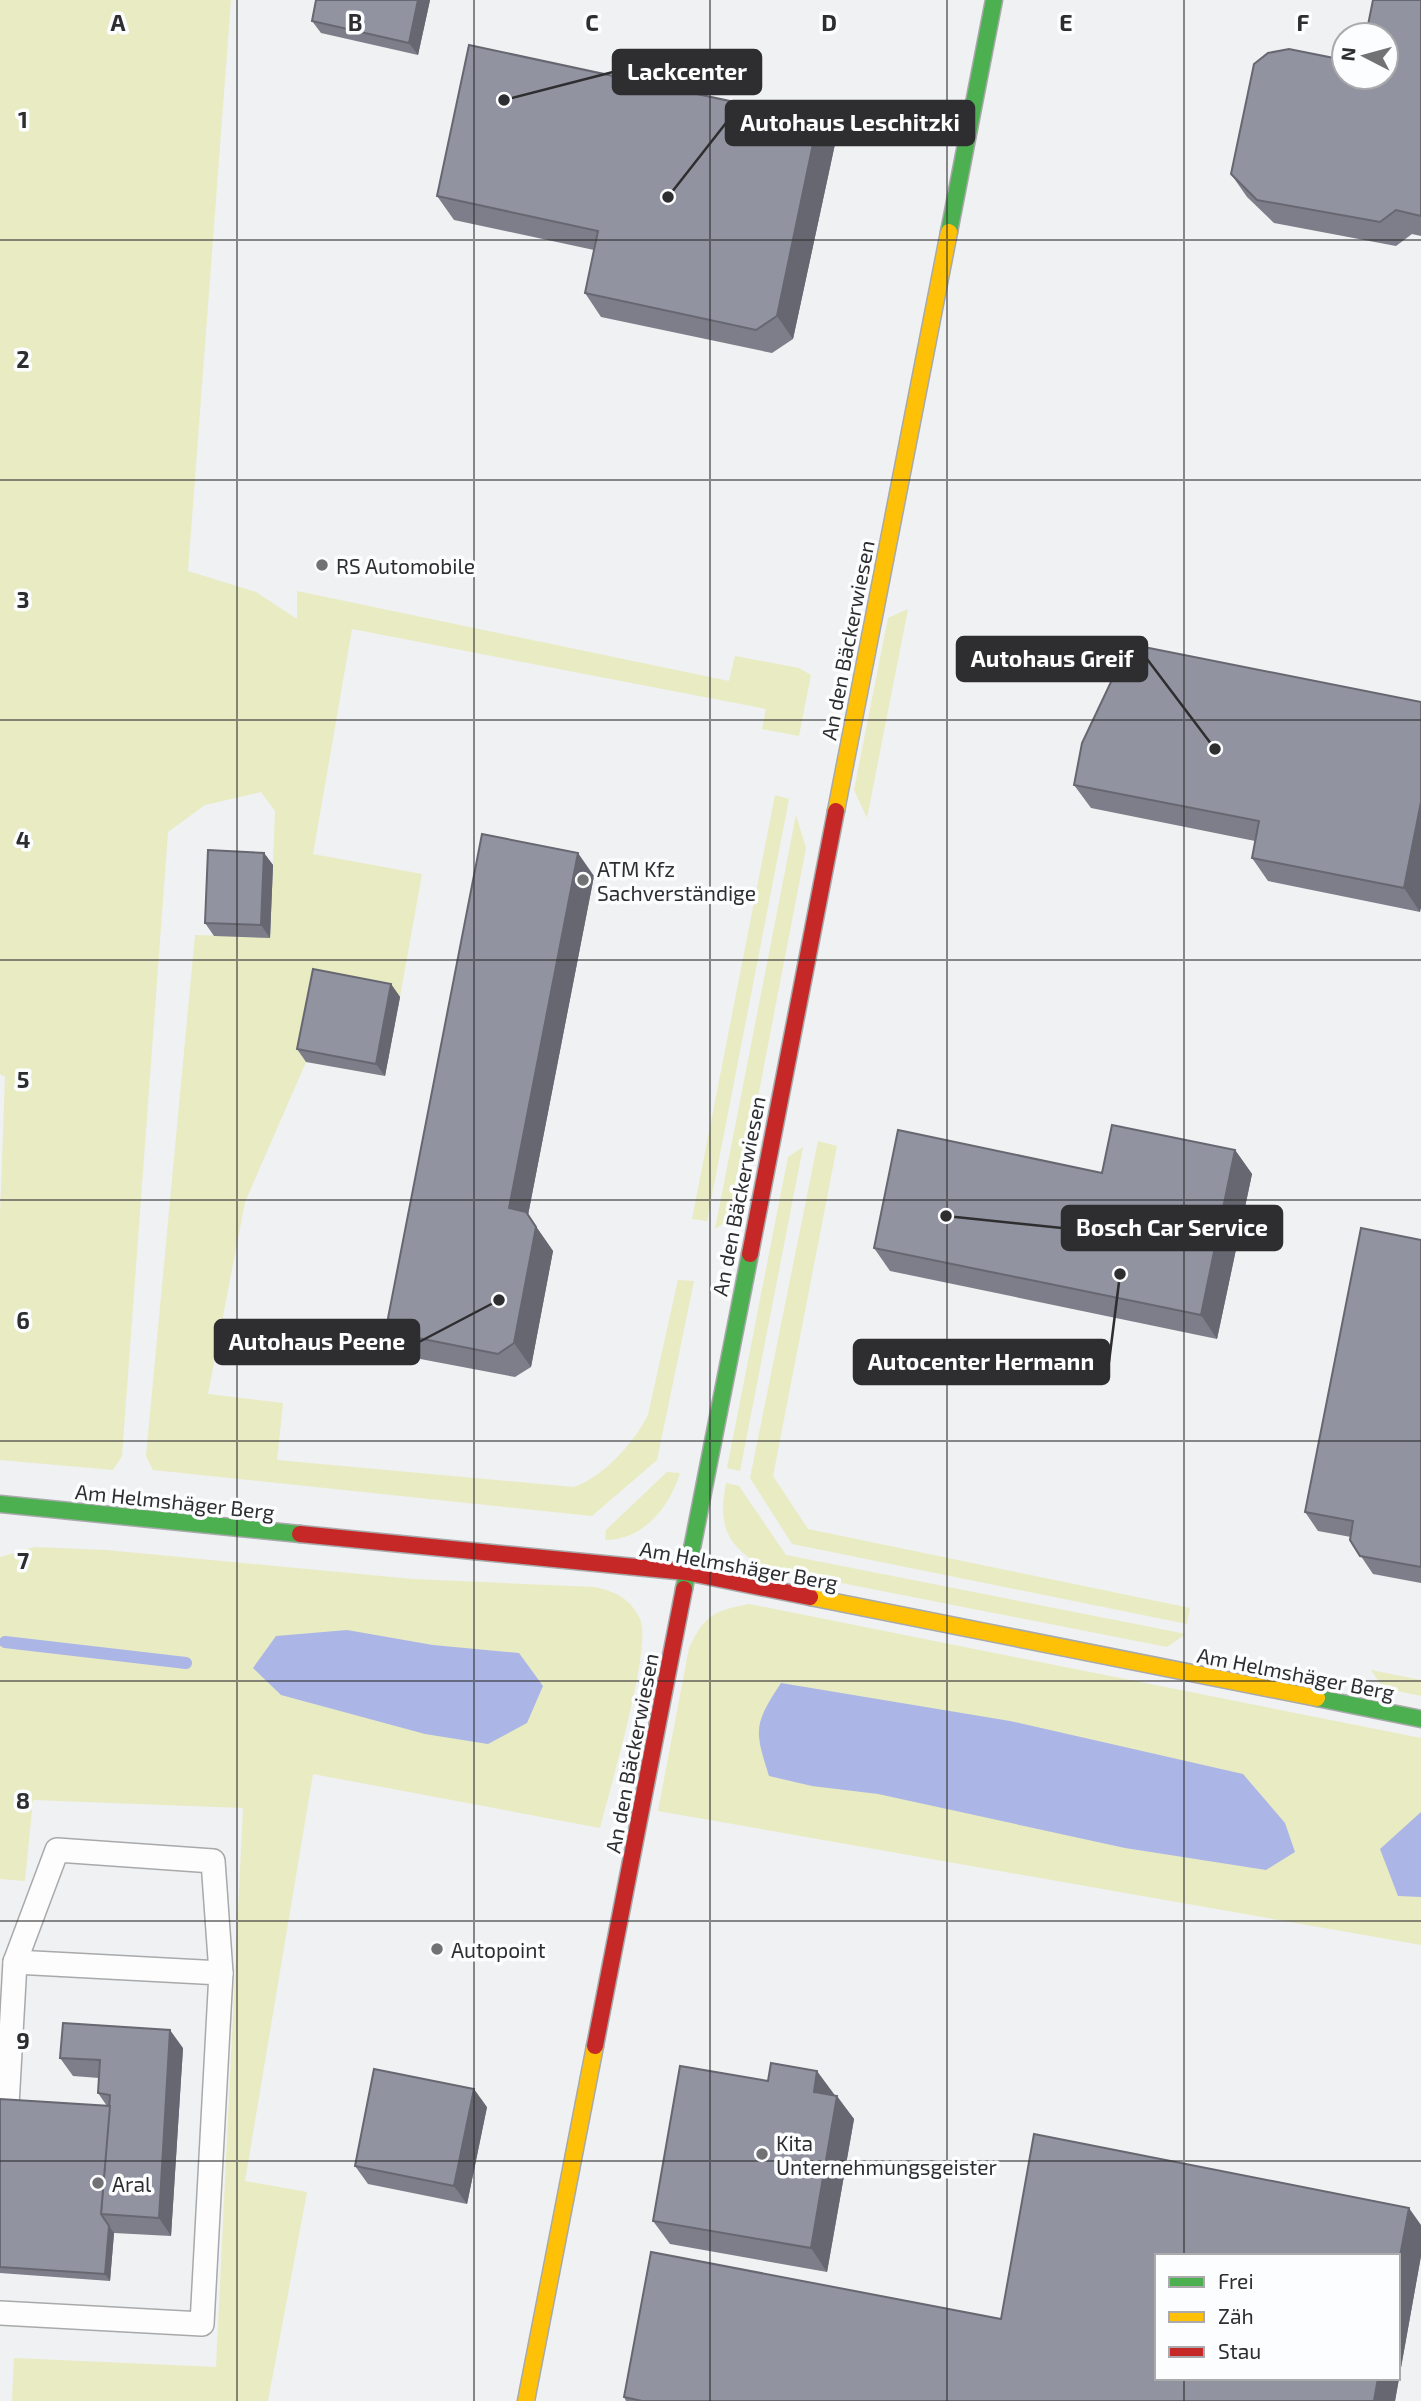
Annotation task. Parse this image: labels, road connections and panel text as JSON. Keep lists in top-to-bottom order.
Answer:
{
  "streets": {
    "street": ["An den Bäckerwiesen", "Am Helmshäger Berg"]
  },
  "crossings": [
    ["An den Bäckerwiesen", "Am Helmshäger Berg"]
  ],
  "places": [
    "Lackcenter",
    "Autohaus Leschitzki",
    "RS Automobile",
    "Autohaus Greif",
    "ATM Kfz Sachverständige",
    "Bosch Car Service",
    "Autocenter Hermann",
    "Autohaus Peene",
    "Autopoint",
    "Kita Unternehmungsgeister",
    "Aral"
  ],
  "legend": ["Frei", "Zäh", "Stau"],
  "north": "left",
  "grid": {
    "columns": [
      "A",
      "B",
      "C",
      "D",
      "E",
      "F"
    ],
    "rows": [
      "1",
      "2",
      "3",
      "4",
      "5",
      "6",
      "7",
      "8",
      "9"
    ]
  }
}
